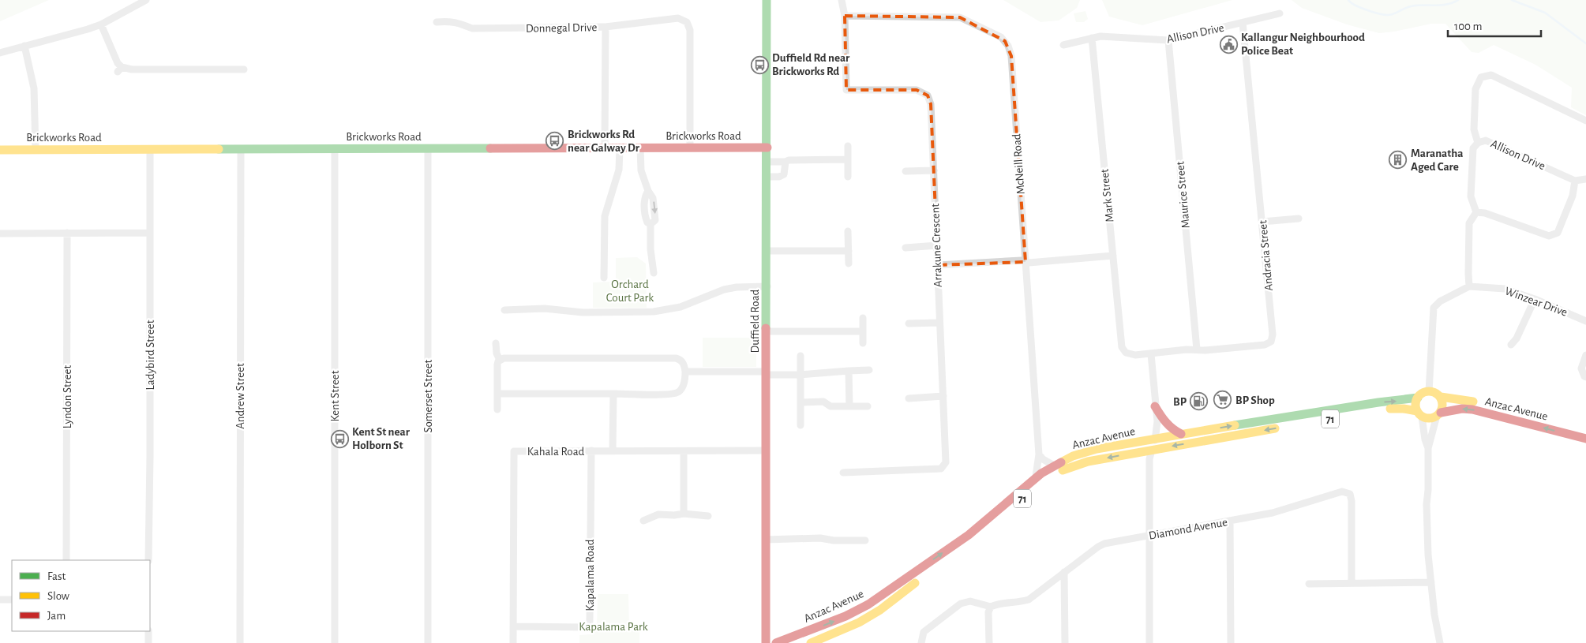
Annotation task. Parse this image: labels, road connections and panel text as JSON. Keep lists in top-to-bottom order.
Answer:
{
  "streets": {
    "main road": [
      "Brickworks Road",
      "Duffield Road",
      "Anzac Avenue",
      "71"
    ],
    "street": [
      "Donnegal Drive",
      "Allison Drive",
      "McNeill Road",
      "Maurice Street",
      "Mark Street",
      "Arrakune Crescent",
      "Andracia Street",
      "Winzear Drive",
      "Ladybird Street",
      "Andrew Street",
      "Kent Street",
      "Somerset Street",
      "Lyndon Street",
      "Kahala Road",
      "Diamond Avenue",
      "Kapalama Road"
    ]
  },
  "crossings": [
    ["Donnegal Drive", "Brickworks Road"],
    ["Allison Drive", "Maurice Street"],
    ["Allison Drive", "Mark Street"],
    ["Allison Drive", "Andracia Street"],
    ["Brickworks Road", "Duffield Road"],
    ["Brickworks Road", "Ladybird Street"],
    ["Brickworks Road", "Andrew Street"],
    ["Brickworks Road", "Kent Street"],
    ["Brickworks Road", "Somerset Street"],
    ["McNeill Road", "Arrakune Crescent"],
    ["McNeill Road", "Anzac Avenue"],
    ["Maurice Street", "Andracia Street"],
    ["Mark Street", "Andracia Street"],
    ["Duffield Road", "Kahala Road"],
    ["Anzac Avenue", "71"],
    ["Kahala Road", "Kapalama Road"]
  ],
  "parks": ["Orchard Court Park", "Kapalama Park"],
  "places": {
    "public building": ["Kallangur Neighbourhood Police Beat"],
    "bus stop": ["Duffield Rd near Brickworks Rd", "Brickworks Rd near Galway Dr", "Kent St near Holborn St"],
    "building": ["Maranatha Aged Care"],
    "supermarket": ["BP Shop"],
    "fuel station": ["BP"]
  },
  "legend": ["Fast", "Slow", "Jam"],
  "scale_bar": "100 m"
}
